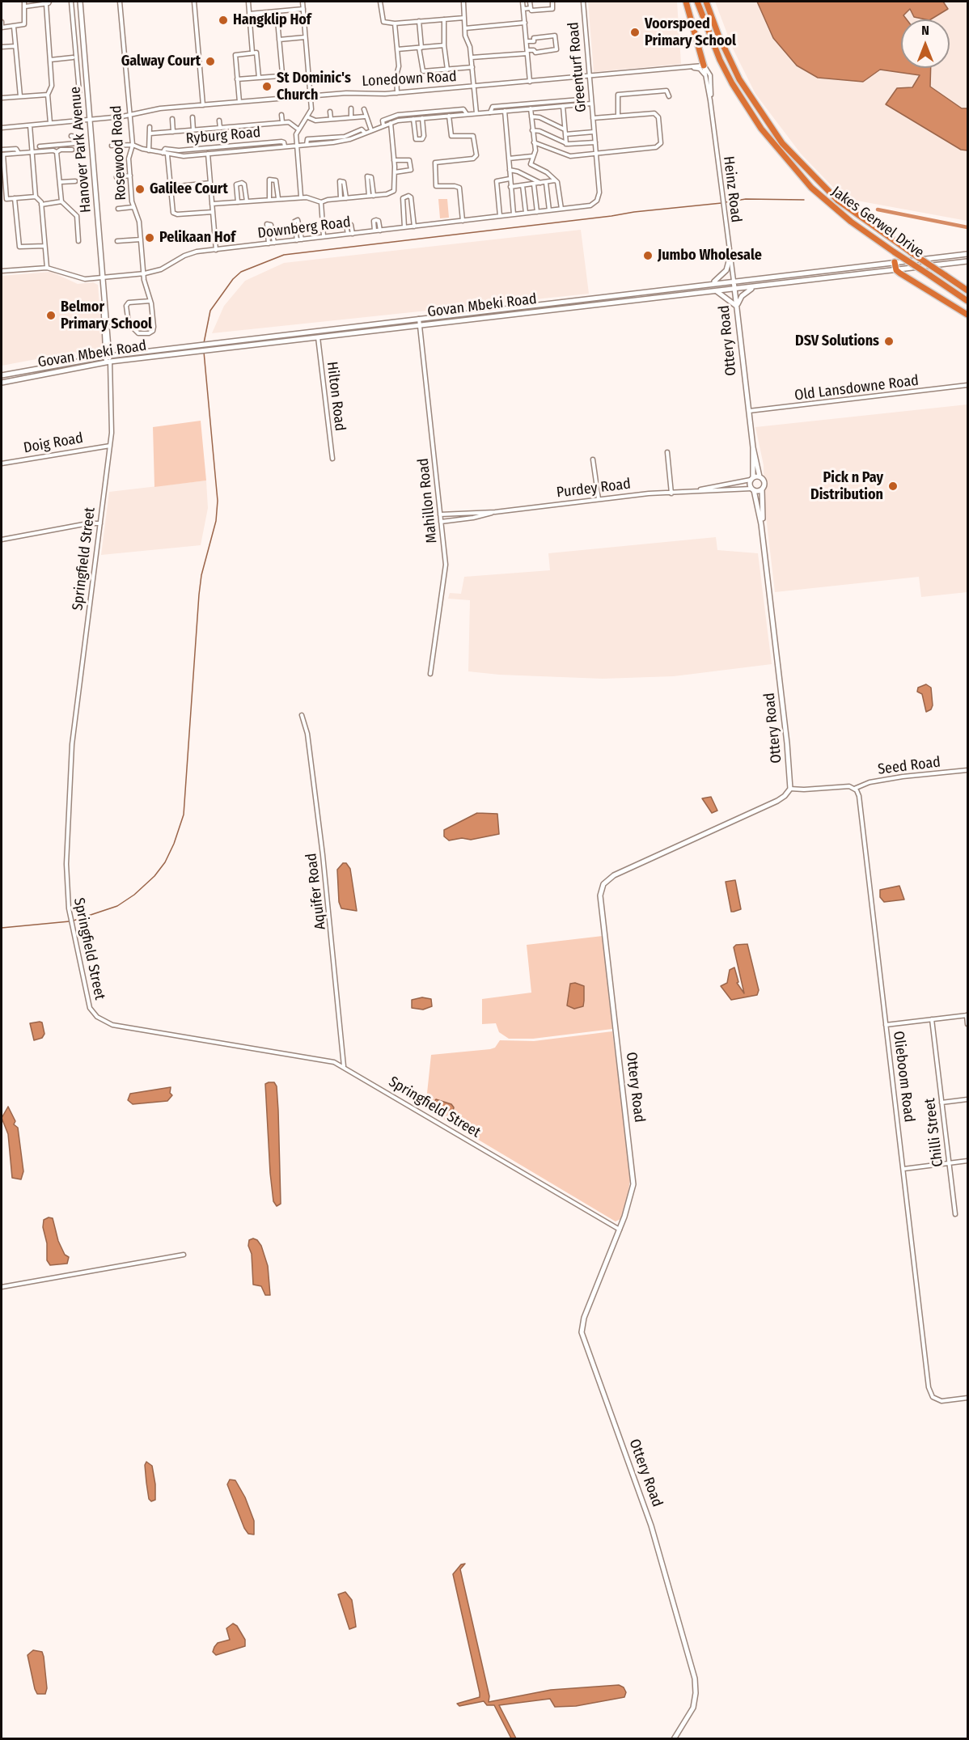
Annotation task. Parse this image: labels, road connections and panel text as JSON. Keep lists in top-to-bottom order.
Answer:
{
  "streets": {
    "highway": ["Jakes Gerwel Drive"],
    "street": [
      "Greenturf Road",
      "Lonedown Road",
      "Ryburg Road",
      "Hanover Park Avenue",
      "Rosewood Road",
      "Heinz Road",
      "Downberg Road",
      "Govan Mbeki Road",
      "Ottery Road",
      "Old Lansdowne Road",
      "Hilton Road",
      "Doig Road",
      "Purdey Road",
      "Mahillon Road",
      "Springfield Street",
      "Seed Road",
      "Aquifer Road",
      "Olieboom Road",
      "Chilli Street"
    ]
  },
  "crossings": [
    ["Greenturf Road", "Lonedown Road"],
    ["Greenturf Road", "Ryburg Road"],
    ["Greenturf Road", "Downberg Road"],
    ["Lonedown Road", "Hanover Park Avenue"],
    ["Lonedown Road", "Rosewood Road"],
    ["Lonedown Road", "Heinz Road"],
    ["Ryburg Road", "Rosewood Road"],
    ["Hanover Park Avenue", "Downberg Road"],
    ["Hanover Park Avenue", "Govan Mbeki Road"],
    ["Hanover Park Avenue", "Springfield Street"],
    ["Rosewood Road", "Downberg Road"],
    ["Heinz Road", "Govan Mbeki Road"],
    ["Heinz Road", "Ottery Road"],
    ["Govan Mbeki Road", "Ottery Road"],
    ["Govan Mbeki Road", "Hilton Road"],
    ["Govan Mbeki Road", "Mahillon Road"],
    ["Govan Mbeki Road", "Springfield Street"],
    ["Ottery Road", "Old Lansdowne Road"],
    ["Ottery Road", "Purdey Road"],
    ["Ottery Road", "Springfield Street"],
    ["Doig Road", "Springfield Street"],
    ["Purdey Road", "Mahillon Road"],
    ["Springfield Street", "Aquifer Road"],
    ["Seed Road", "Olieboom Road"]
  ],
  "places": [
    "Hangklip Hof",
    "Voorspoed Primary School",
    "Galway Court",
    "St Dominic's Church",
    "Galilee Court",
    "Pelikaan Hof",
    "Jumbo Wholesale",
    "Belmor Primary School",
    "DSV Solutions",
    "Pick n Pay Distribution"
  ],
  "north": "top"
}
